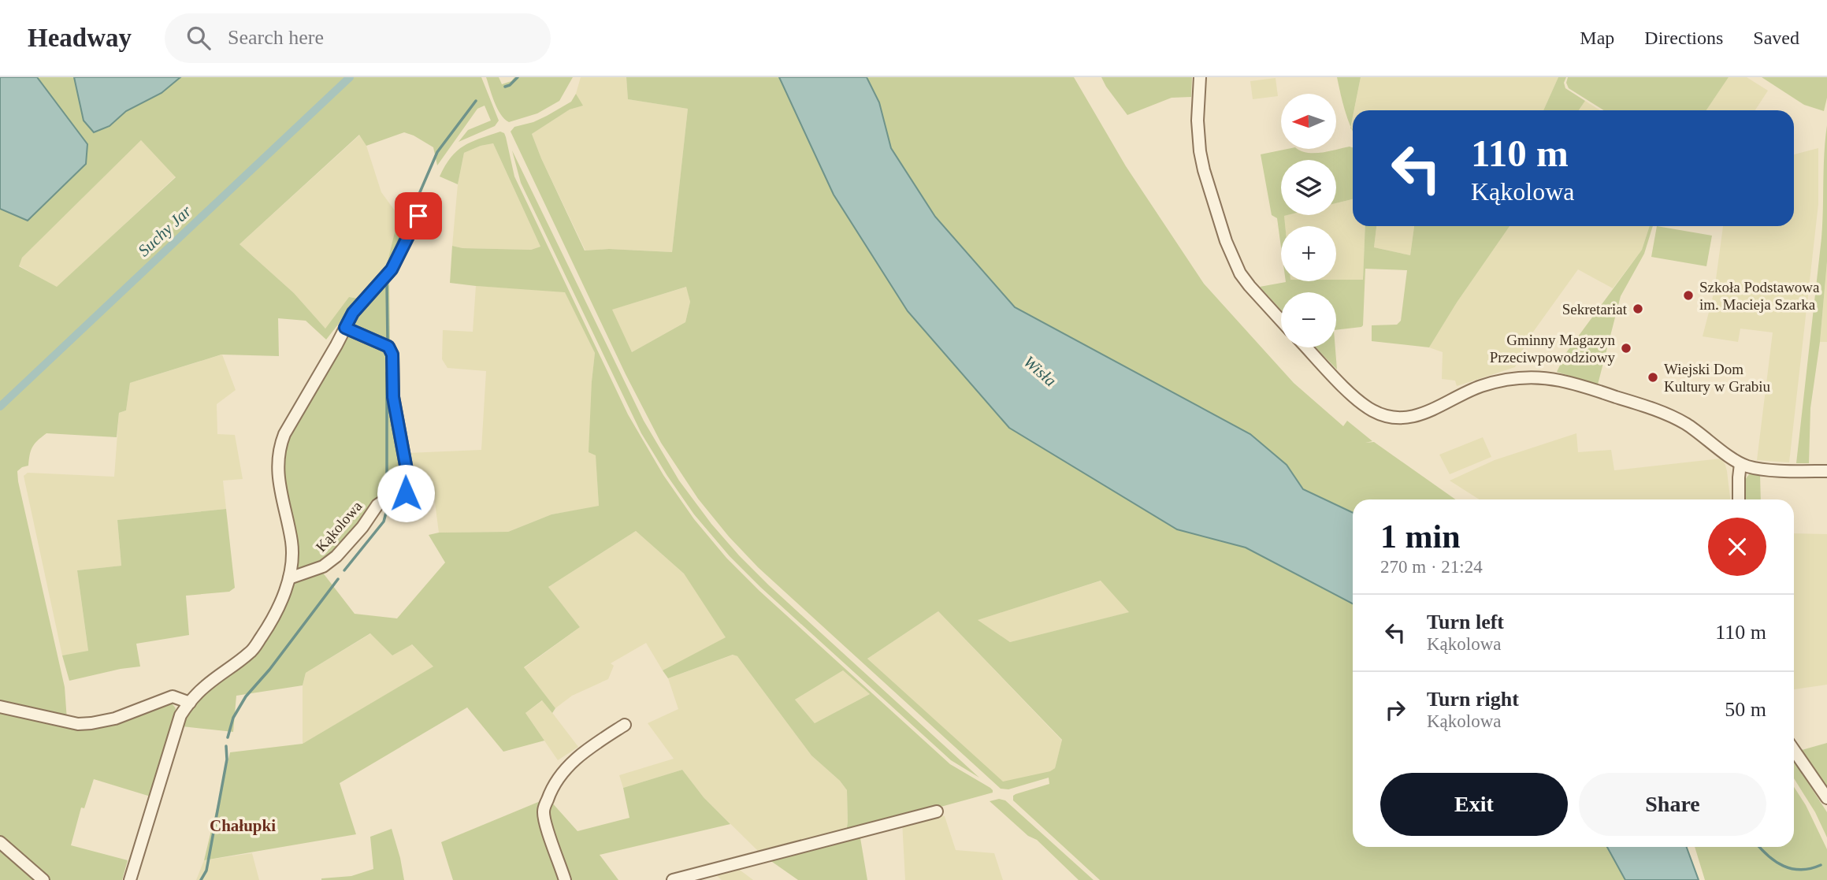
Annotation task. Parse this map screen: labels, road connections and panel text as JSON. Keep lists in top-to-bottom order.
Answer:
{
  "streets": {
    "street": ["Kąkolowa"]
  },
  "districts": ["Chałupki"],
  "water": ["Suchy Jar", "Wisła"],
  "places": [
    "Szkoła Podstawowa im. Macieja Szarka",
    "Sekretariat",
    "Gminny Magazyn Przeciwpowodziowy",
    "Wiejski Dom Kultury w Grabiu"
  ],
  "north": "left",
  "page": {
    "header": "Headway",
    "search": "Search here",
    "nav": ["Map", "Directions", "Saved"],
    "map_buttons": ["+", "−"],
    "turn": ["110 m", "Kąkolowa"],
    "heading": ["1 min", "270 m · 21:24"],
    "list": [
      {
        "name": "Turn left",
        "note": "Kąkolowa",
        "value": "110 m"
      },
      {
        "name": "Turn right",
        "note": "Kąkolowa",
        "value": "50 m"
      }
    ],
    "buttons": ["Exit", "Share"]
  }
}
